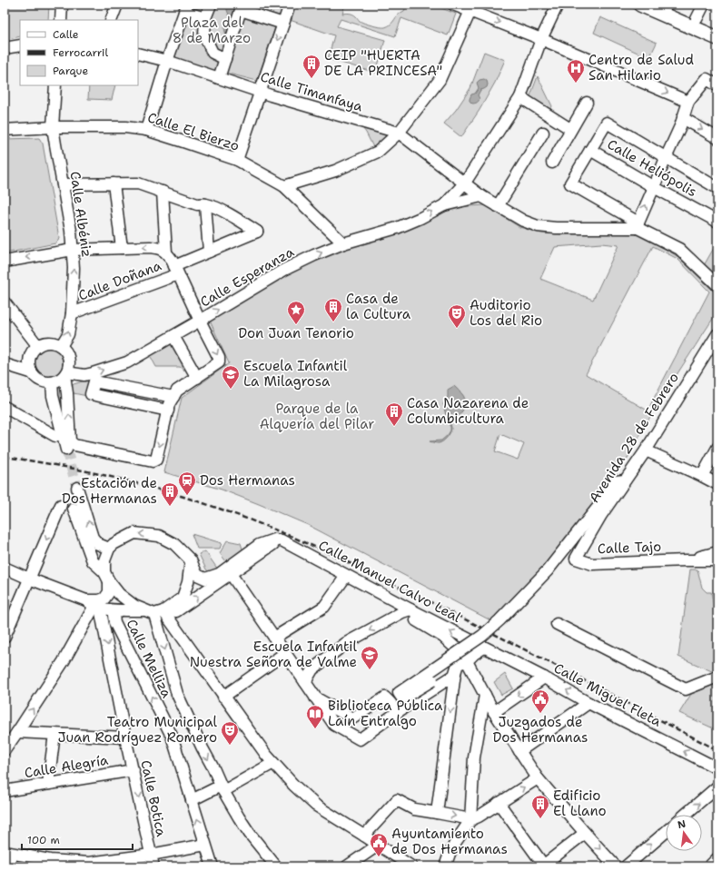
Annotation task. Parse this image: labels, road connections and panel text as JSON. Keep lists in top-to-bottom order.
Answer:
{
  "streets": {
    "street": [
      "Calle Timanfaya",
      "Calle El Bierzo",
      "Calle Heliópolis",
      "Calle Albéniz",
      "Calle Esperanza",
      "Calle Doñana",
      "Avenida 28 de Febrero",
      "Calle Tajo",
      "Calle Manuel Calvo Leal",
      "Calle Melliza",
      "Calle Miguel Fleta",
      "Calle Alegría",
      "Calle Botica"
    ]
  },
  "crossings": [
    ["Calle Timanfaya", "Calle Esperanza"],
    ["Calle El Bierzo", "Calle Albéniz"],
    ["Calle El Bierzo", "Calle Esperanza"],
    ["Calle Albéniz", "Calle Esperanza"],
    ["Calle Albéniz", "Calle Doñana"],
    ["Avenida 28 de Febrero", "Calle Tajo"],
    ["Calle Manuel Calvo Leal", "Calle Miguel Fleta"],
    ["Calle Alegría", "Calle Botica"]
  ],
  "one_way": ["Calle Albéniz"],
  "parks": ["Plaza del 8 de Marzo", "Parque de la Alquería del Pilar"],
  "places": {
    "building": [
      "CEIP \"HUERTA DE LA PRINCESA\"",
      "Casa de la Cultura",
      "Casa Nazarena de Columbicultura",
      "Estación de Dos Hermanas",
      "Edificio El Llano"
    ],
    "hospital": ["Centro de Salud San Hilario"],
    "place": ["Don Juan Tenorio"],
    "theatre": ["Auditorio Los del Rio", "Teatro Municipal Juan Rodríguez Romero"],
    "school or university": ["Escuela Infantil La Milagrosa", "Escuela Infantil Nuestra Señora de Valme"],
    "station": ["Dos Hermanas"],
    "public building": ["Juzgados de Dos Hermanas", "Ayuntamiento de Dos Hermanas"],
    "library": ["Biblioteca Pública Laín Entralgo"]
  },
  "legend": ["Calle", "Ferrocarril", "Parque"],
  "scale_bar": "100 m",
  "north": "top"
}
